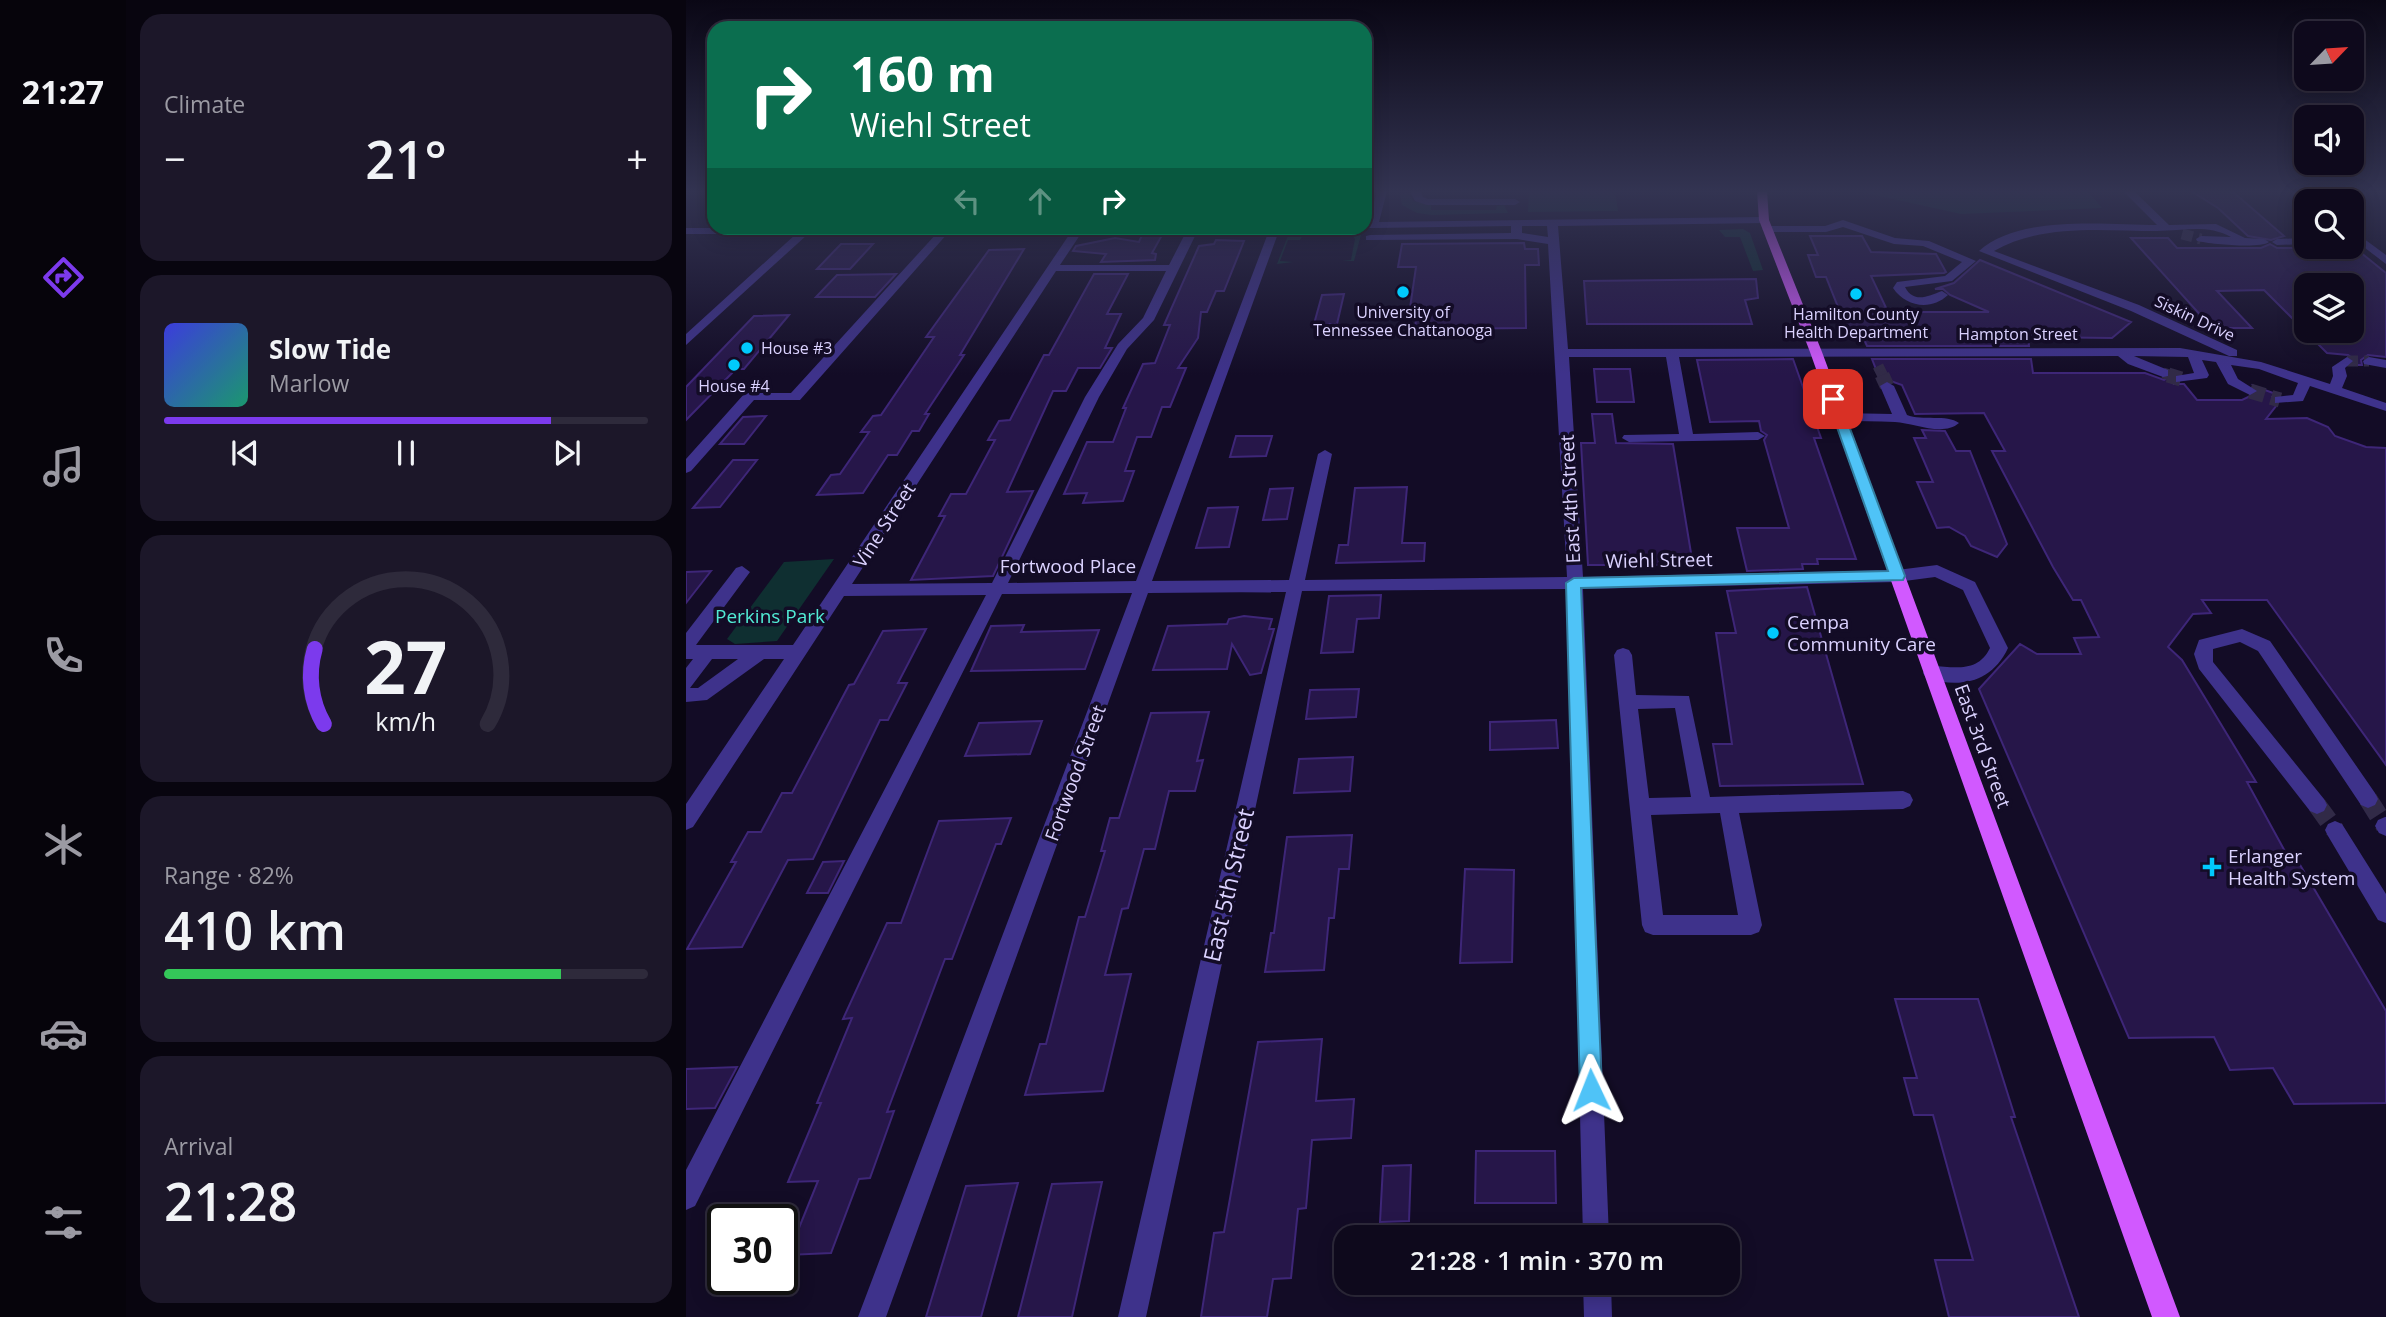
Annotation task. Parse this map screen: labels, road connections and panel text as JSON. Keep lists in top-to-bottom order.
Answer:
{
  "streets": {
    "main road": ["East 3rd Street"],
    "street": [
      "Siskin Drive",
      "Hampton Street",
      "East 4th Street",
      "Vine Street",
      "Wiehl Street",
      "Fortwood Place",
      "Fortwood Street",
      "East 5th Street"
    ]
  },
  "crossings": [
    ["Siskin Drive", "Hampton Street"],
    ["East 4th Street", "Wiehl Street"],
    ["Vine Street", "Fortwood Place"],
    ["Wiehl Street", "Fortwood Place"],
    ["Wiehl Street", "East 3rd Street"],
    ["Wiehl Street", "East 5th Street"],
    ["Fortwood Place", "Fortwood Street"],
    ["Fortwood Place", "East 5th Street"]
  ],
  "parks": ["Perkins Park"],
  "places": {
    "other": [
      "University of Tennessee Chattanooga",
      "Hamilton County Health Department",
      "House #3",
      "House #4",
      "Cempa Community Care"
    ],
    "health": ["Erlanger Health System"]
  },
  "north": "top right",
  "page": {
    "tabs": "21:27",
    "tile": [
      "Climate",
      ["Range · 82%", "410 km"],
      ["Arrival", "21:28"]
    ],
    "turn": ["160 m", "Wiehl Street"],
    "heat": ["−", "21°", "+"],
    "song": ["Slow Tide", "Marlow"],
    "limit": "30",
    "trip": "21:28 · 1 min · 370 m",
    "gauge": ["27", "km/h"]
  }
}
